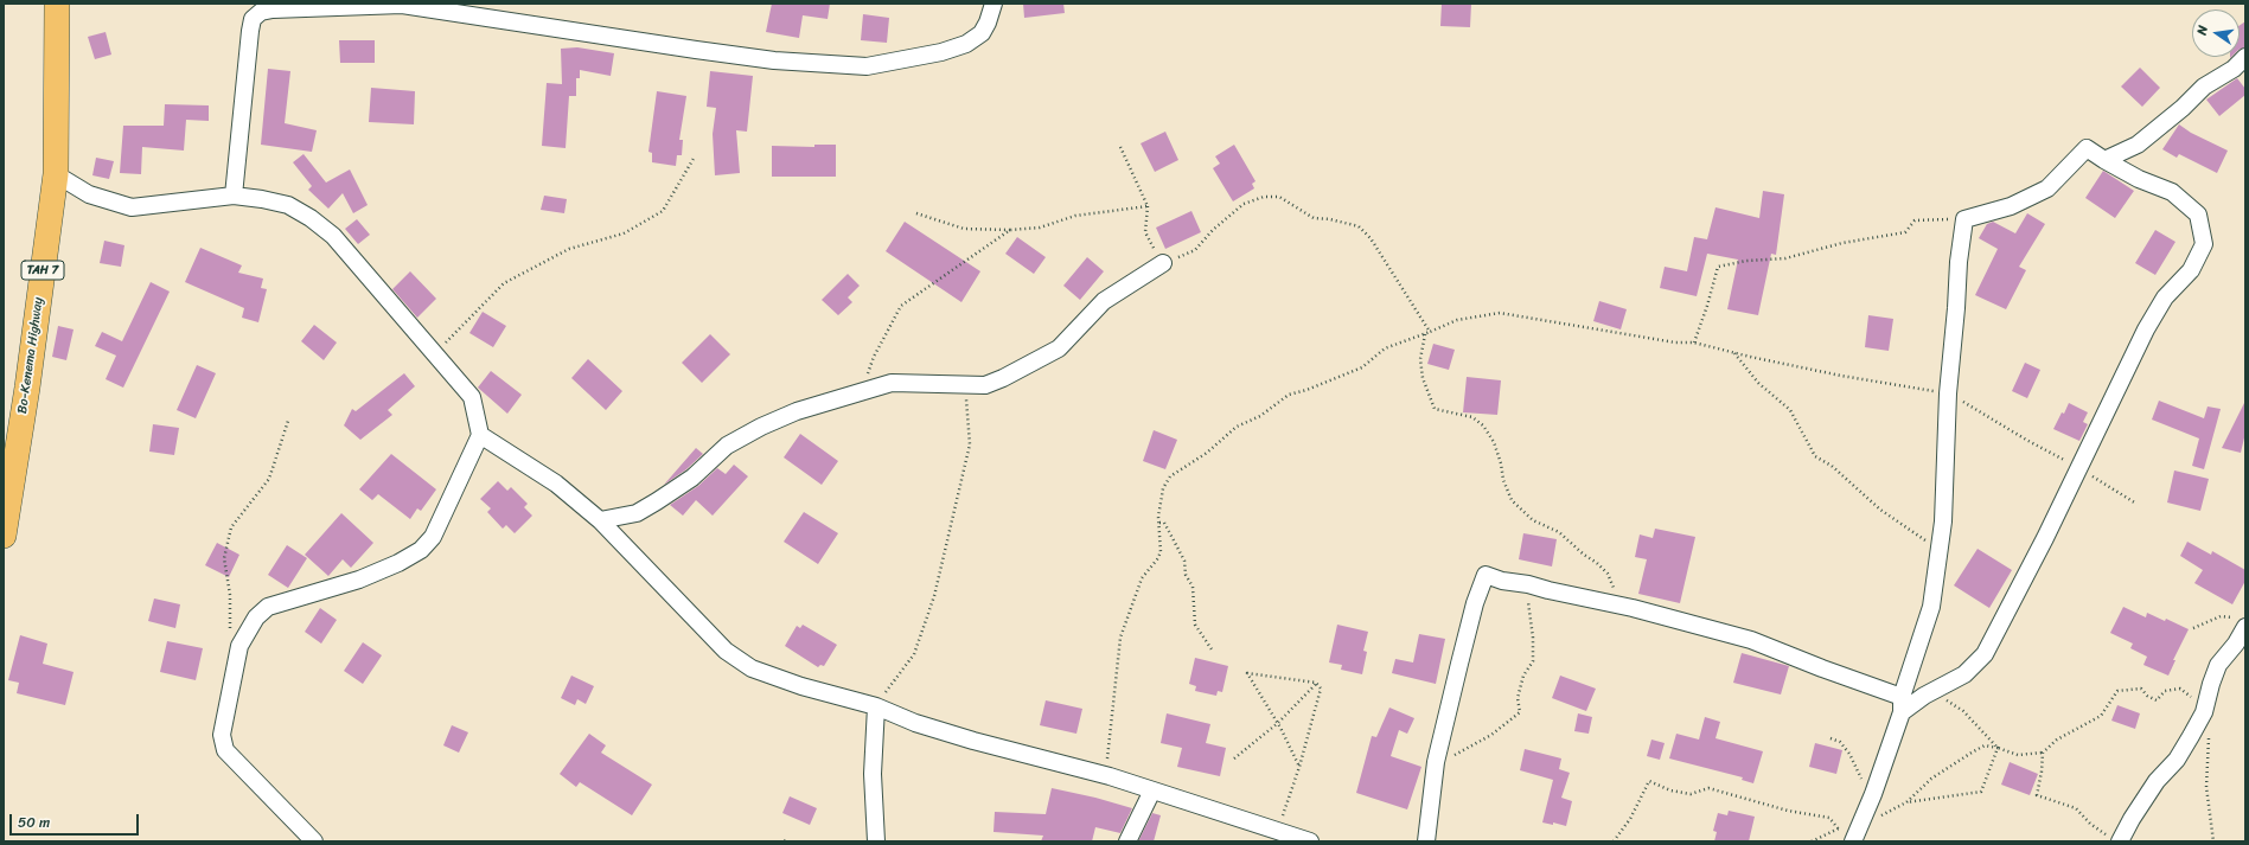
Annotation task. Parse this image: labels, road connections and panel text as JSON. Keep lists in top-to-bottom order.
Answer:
{
  "streets": {
    "highway": ["TAH 7", "Bo-Kenema Highway"]
  },
  "scale_bar": "50 m",
  "north": "left"
}
